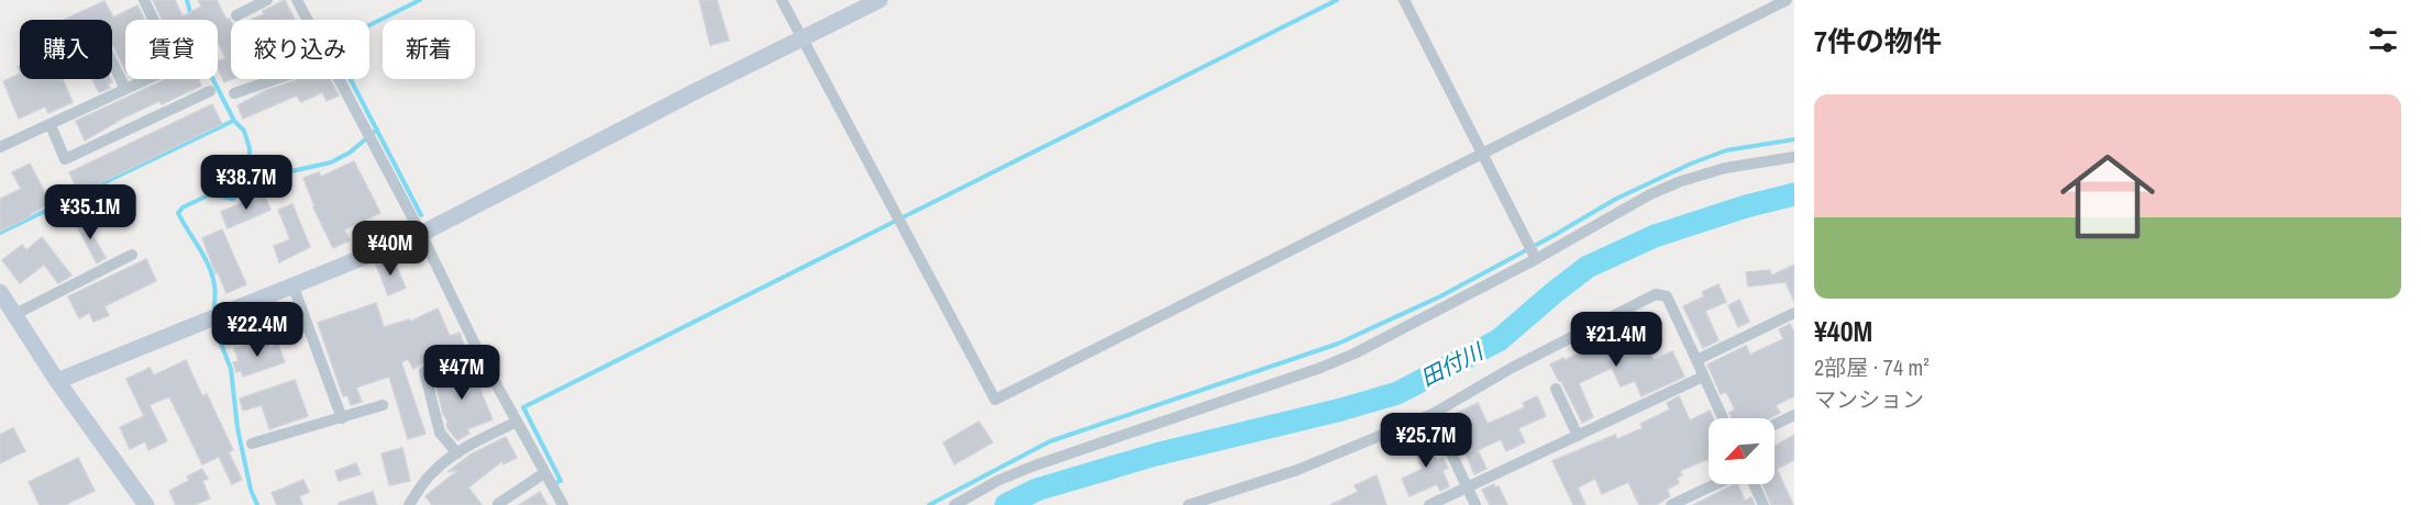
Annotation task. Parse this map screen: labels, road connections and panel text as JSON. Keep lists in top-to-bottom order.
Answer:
{
  "water": ["田付川"],
  "north": "bottom left",
  "page": {
    "heading": "7件の物件",
    "chip": [
      "購入",
      "賃貸",
      "絞り込み",
      "新着"
    ],
    "list": [
      {
        "name": "¥40M",
        "note": "2部屋 · 74 m² · マンション"
      }
    ],
    "price": [
      "¥38.7M",
      "¥35.1M",
      "¥40M",
      "¥22.4M",
      "¥21.4M",
      "¥47M",
      "¥25.7M"
    ]
  }
}
